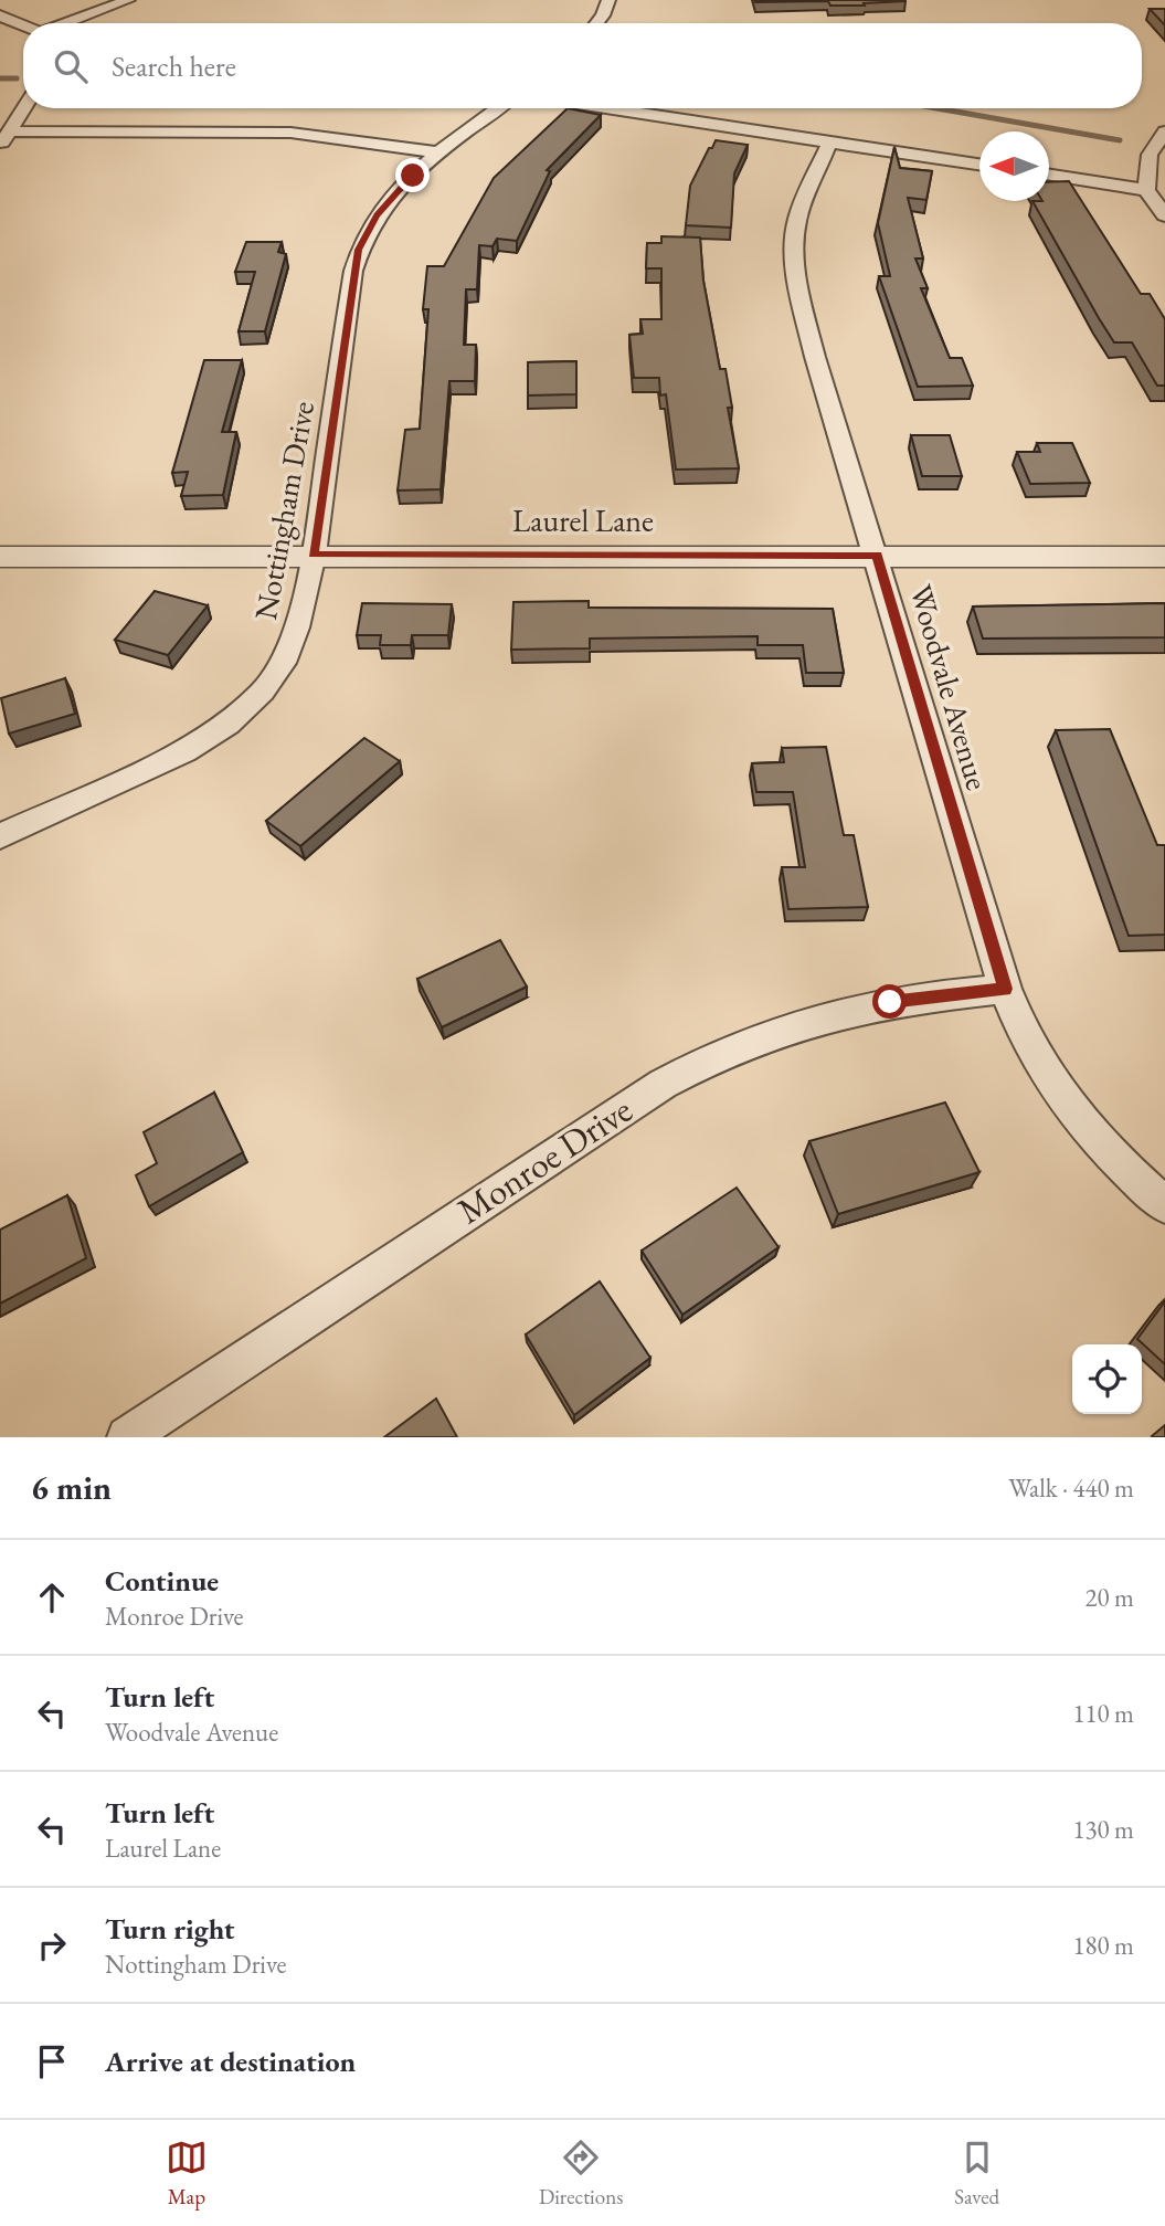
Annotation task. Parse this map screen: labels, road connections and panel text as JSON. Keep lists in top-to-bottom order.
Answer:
{
  "streets": {
    "street": [
      "Nottingham Drive",
      "Laurel Lane",
      "Woodvale Avenue",
      "Monroe Drive"
    ]
  },
  "crossings": [
    ["Nottingham Drive", "Laurel Lane"],
    ["Laurel Lane", "Woodvale Avenue"],
    ["Woodvale Avenue", "Monroe Drive"]
  ],
  "north": "left",
  "page": {
    "search": "Search here",
    "heading": ["6 min", "Walk · 440 m"],
    "list": [
      ["Continue", "Monroe Drive", "20 m"],
      ["Turn left", "Woodvale Avenue", "110 m"],
      ["Turn left", "Laurel Lane", "130 m"],
      ["Turn right", "Nottingham Drive", "180 m"],
      "Arrive at destination"
    ],
    "nav": ["Map", "Directions", "Saved"]
  }
}
